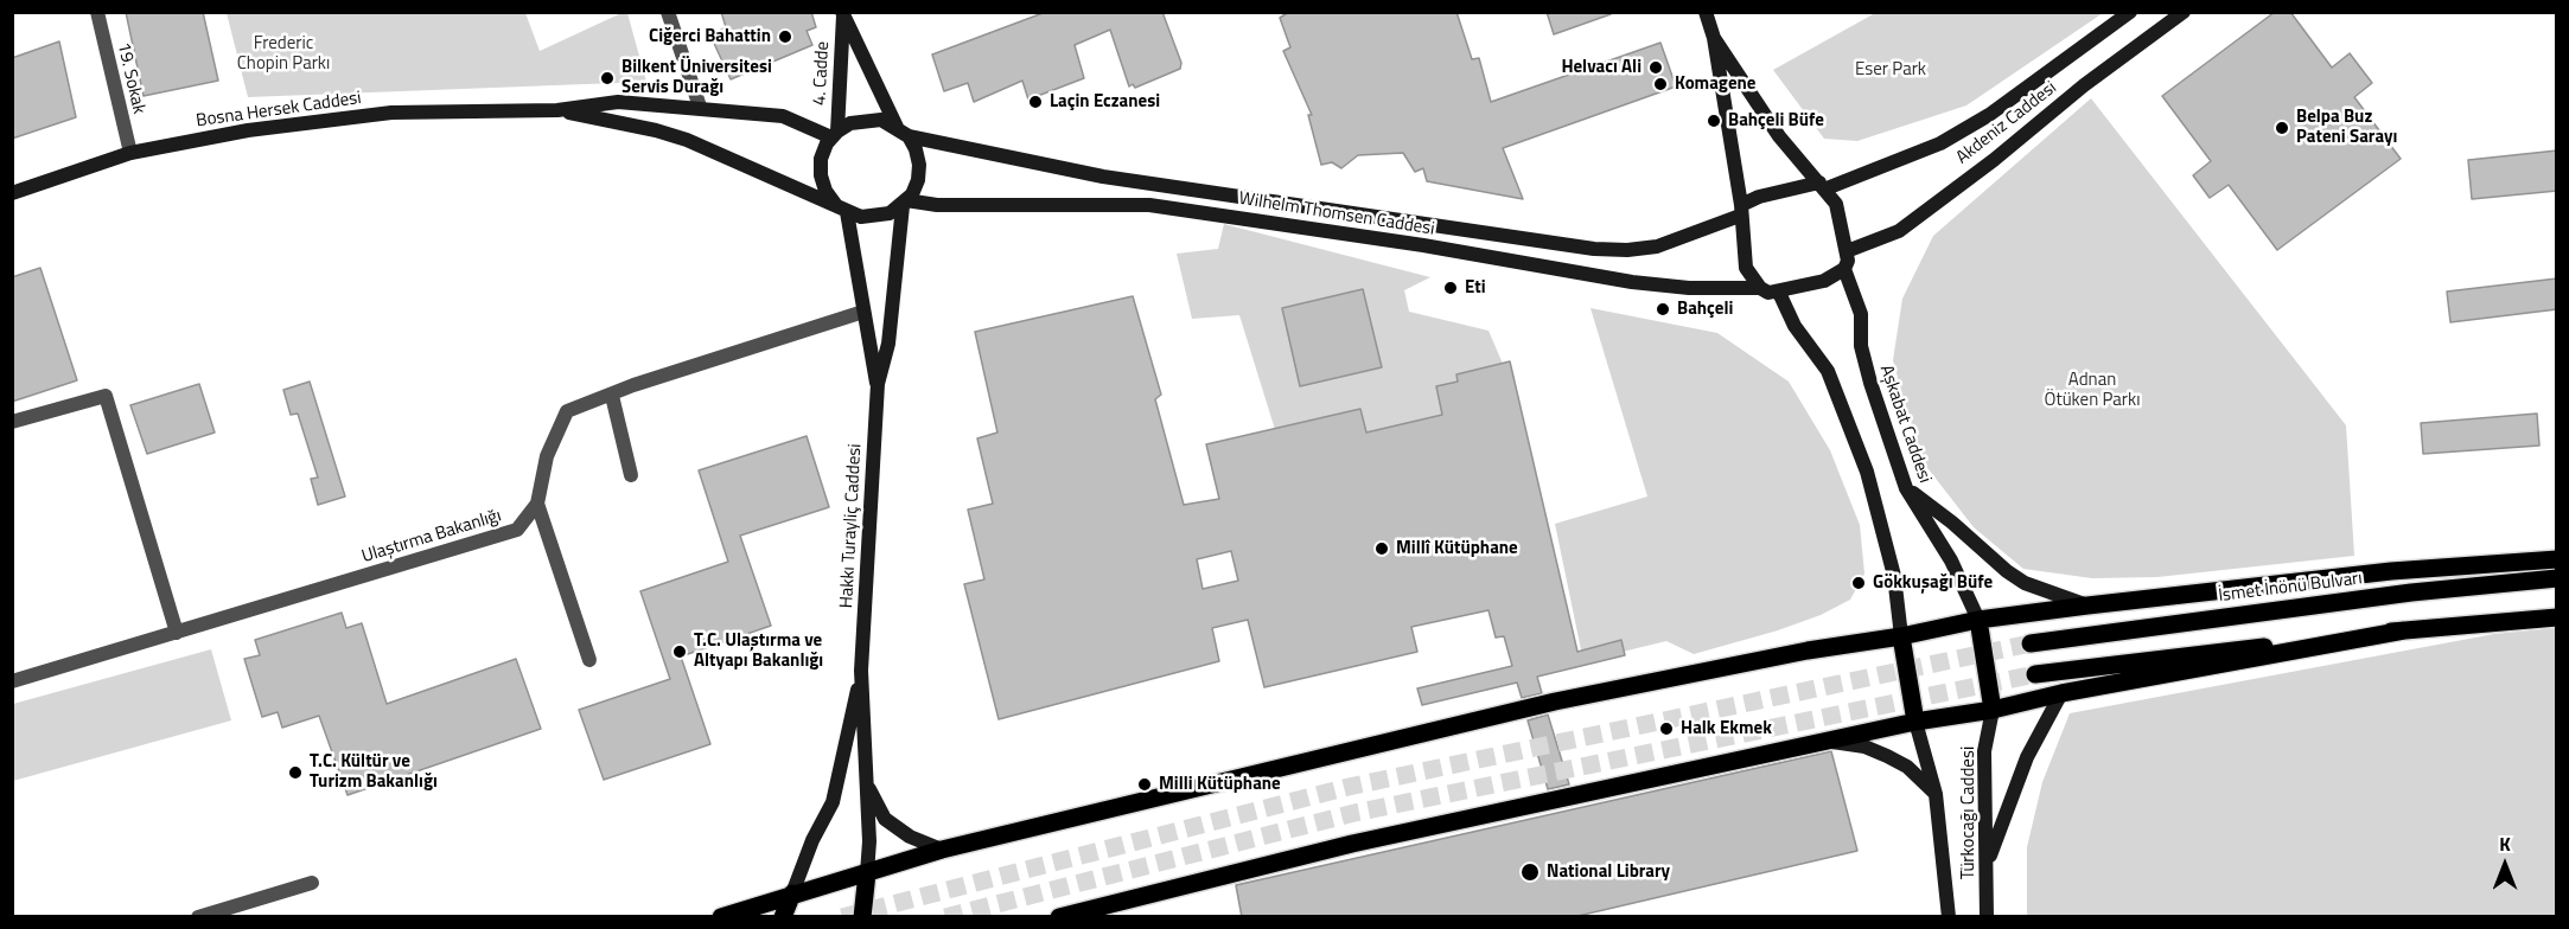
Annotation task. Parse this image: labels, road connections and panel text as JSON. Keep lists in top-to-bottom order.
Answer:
{
  "streets": {
    "main road": [
      "4. Cadde",
      "Bosna Hersek Caddesi",
      "Akdeniz Caddesi",
      "Wilhelm Thomsen Caddesi",
      "Aşkabat Caddesi",
      "Hakkı Turayliç Caddesi",
      "İsmet İnönü Bulvarı",
      "Türkocağı Caddesi"
    ],
    "street": ["19. Sokak", "Ulaştırma Bakanlığı"]
  },
  "crossings": [
    ["4. Cadde", "Wilhelm Thomsen Caddesi"],
    ["4. Cadde", "Hakkı Turayliç Caddesi"],
    ["19. Sokak", "Bosna Hersek Caddesi"],
    ["Akdeniz Caddesi", "Wilhelm Thomsen Caddesi"],
    ["Akdeniz Caddesi", "Aşkabat Caddesi"],
    ["Wilhelm Thomsen Caddesi", "Aşkabat Caddesi"],
    ["Wilhelm Thomsen Caddesi", "Hakkı Turayliç Caddesi"],
    ["Hakkı Turayliç Caddesi", "Ulaştırma Bakanlığı"]
  ],
  "parks": ["Frederic Chopin Parkı", "Eser Park", "Adnan Ötüken Parkı"],
  "places": [
    "Ciğerci Bahattin",
    "Helvacı Ali",
    "Bilkent Üniversitesi Servis Durağı",
    "Komagene",
    "Laçin Eczanesi",
    "Bahçeli Büfe",
    "Belpa Buz Pateni Sarayı",
    "Eti",
    "Bahçeli",
    "Millî Kütüphane",
    "Gökkuşağı Büfe",
    "T.C. Ulaştırma ve Altyapı Bakanlığı",
    "Halk Ekmek",
    "T.C. Kültür ve Turizm Bakanlığı",
    "Milli Kütüphane",
    "National Library"
  ],
  "north": "top"
}
